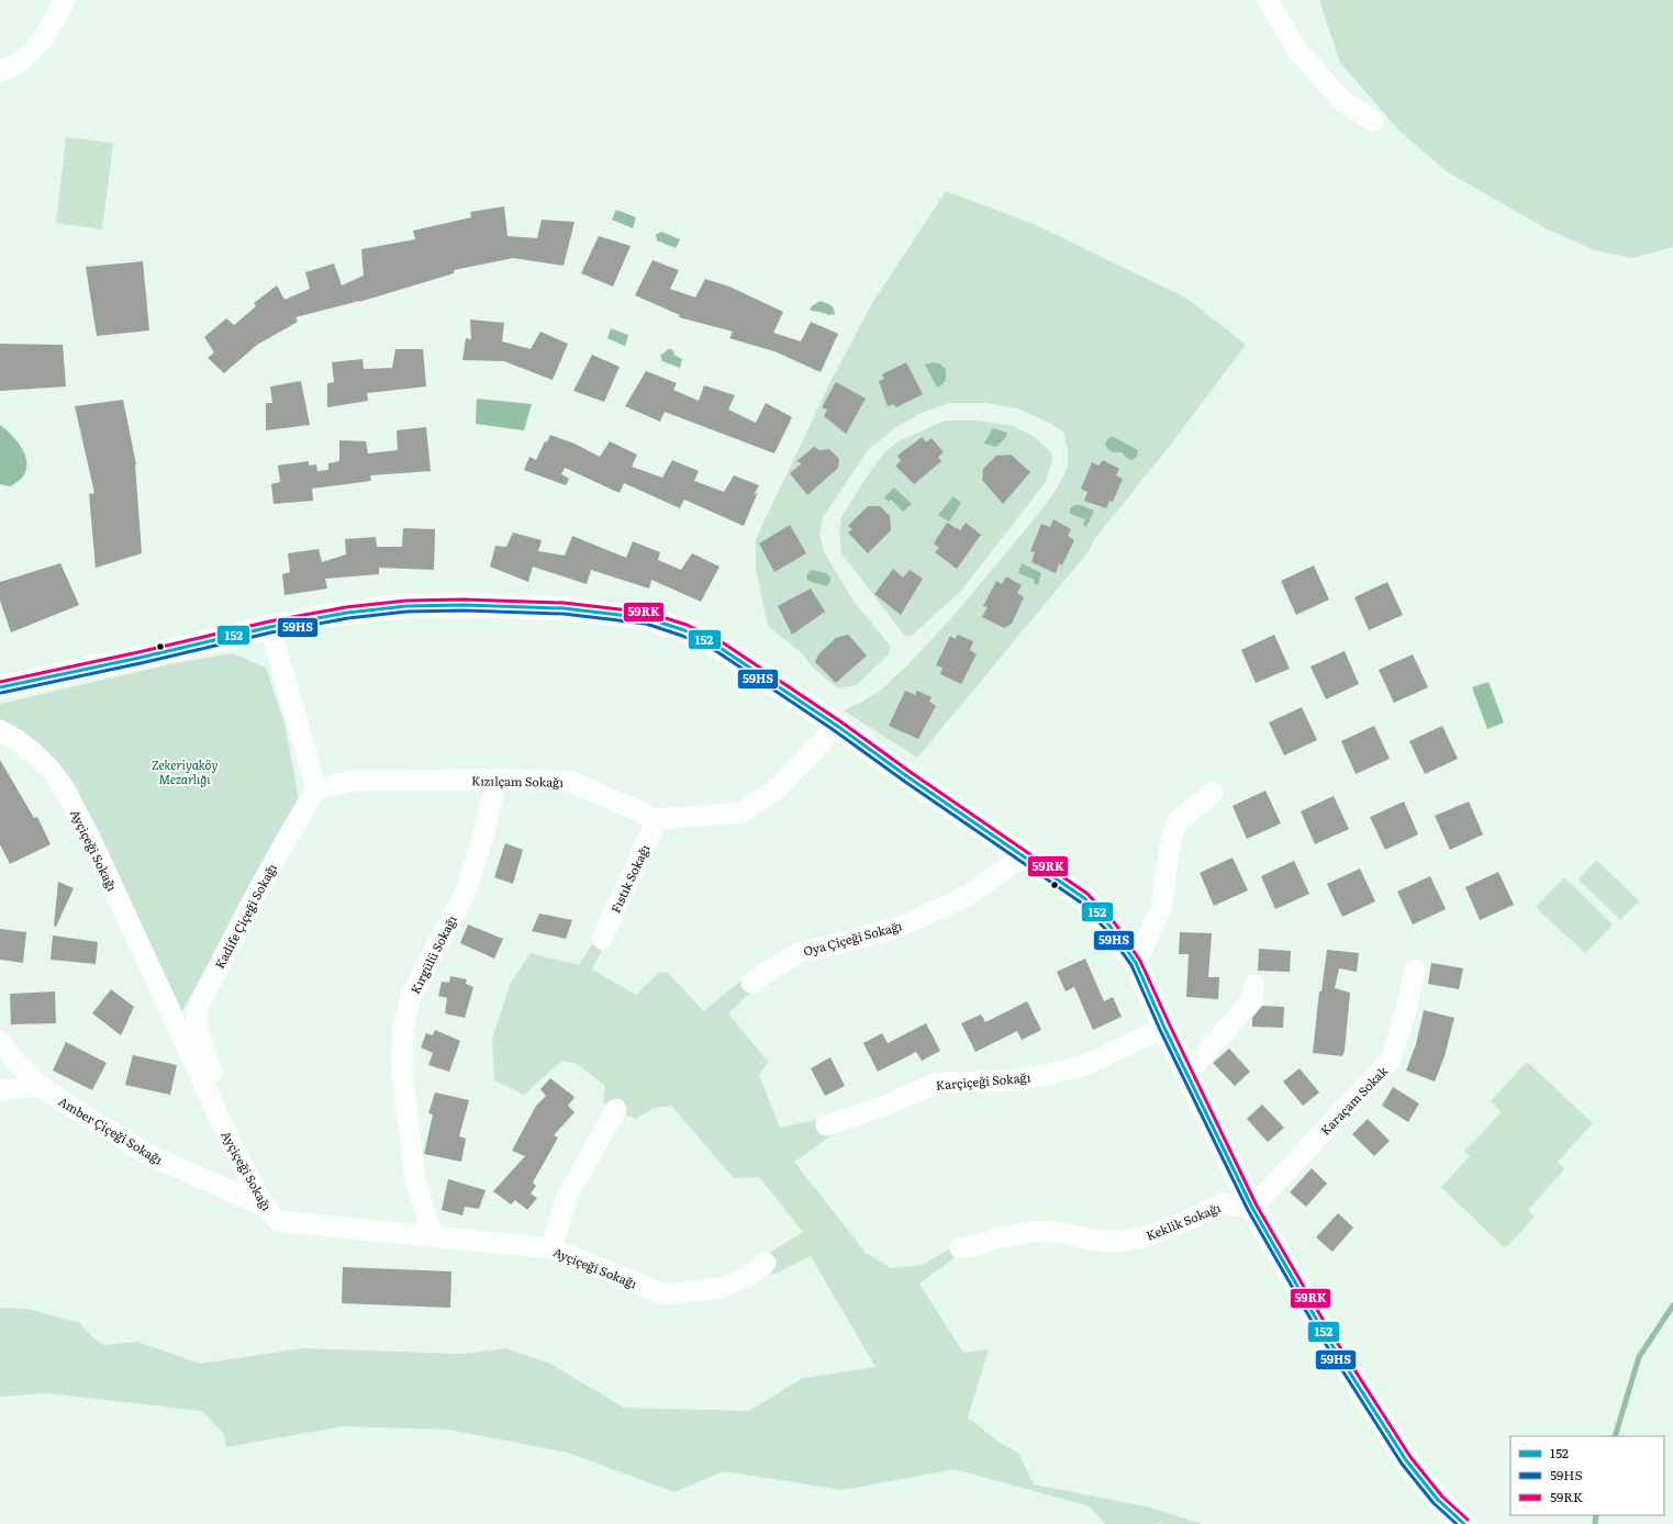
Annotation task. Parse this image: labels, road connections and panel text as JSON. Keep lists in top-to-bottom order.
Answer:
{
  "streets": {
    "street": [
      "Kızılçam Sokağı",
      "Ayçiçeği Sokağı",
      "Fıstık Sokağı",
      "Kadife Çiçeği Sokağı",
      "Oya Çiçeği Sokağı",
      "Kırgülü Sokağı",
      "Karçiçeği Sokağı",
      "Karaçam Sokak",
      "Amber Çiçeği Sokağı",
      "Keklik Sokağı"
    ]
  },
  "crossings": [
    ["Kızılçam Sokağı", "Fıstık Sokağı"],
    ["Kızılçam Sokağı", "Kadife Çiçeği Sokağı"],
    ["Kızılçam Sokağı", "Kırgülü Sokağı"],
    ["Ayçiçeği Sokağı", "Kadife Çiçeği Sokağı"],
    ["Ayçiçeği Sokağı", "Kırgülü Sokağı"],
    ["Ayçiçeği Sokağı", "Amber Çiçeği Sokağı"],
    ["Kadife Çiçeği Sokağı", "Amber Çiçeği Sokağı"],
    ["Karaçam Sokak", "Keklik Sokağı"]
  ],
  "parks": ["Zekeriyaköy Mezarlığı"],
  "lines": ["transit line 59RK", "transit line 152", "transit line 59HS"],
  "legend": ["152", "59HS", "59RK"]
}
